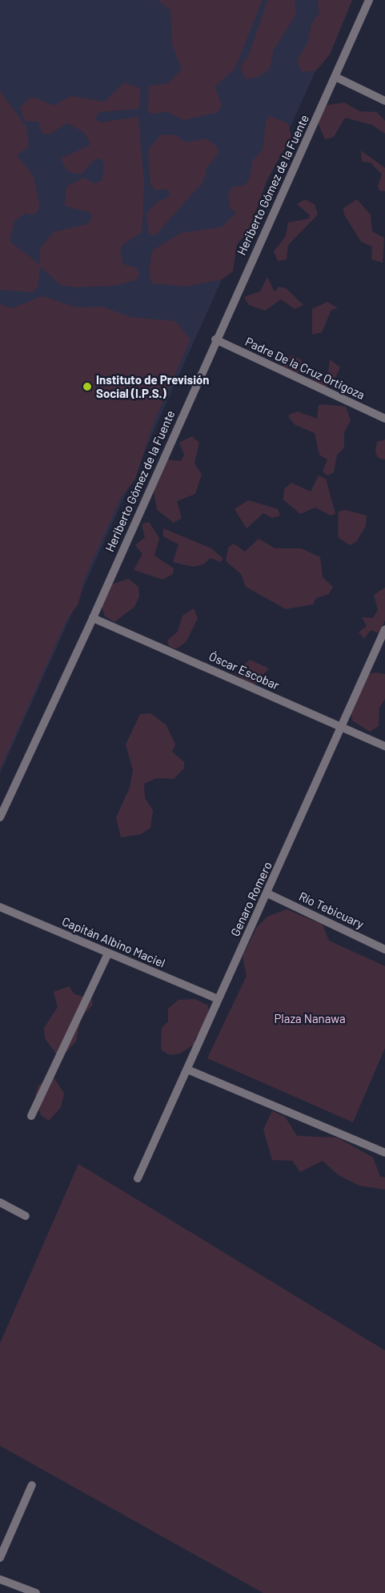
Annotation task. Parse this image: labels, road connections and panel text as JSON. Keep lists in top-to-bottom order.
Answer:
{
  "streets": {
    "street": [
      "Heriberto Gómez de la Fuente",
      "Padre De la Cruz Ortigoza",
      "Óscar Escobar",
      "Genaro Romero",
      "Río Tebicuary",
      "Capitán Albino Maciel"
    ]
  },
  "crossings": [
    ["Heriberto Gómez de la Fuente", "Padre De la Cruz Ortigoza"],
    ["Heriberto Gómez de la Fuente", "Óscar Escobar"],
    ["Óscar Escobar", "Genaro Romero"],
    ["Genaro Romero", "Río Tebicuary"],
    ["Genaro Romero", "Capitán Albino Maciel"]
  ],
  "parks": ["Plaza Nanawa"],
  "places": ["Instituto de Previsión Social (I.P.S.)"]
}
